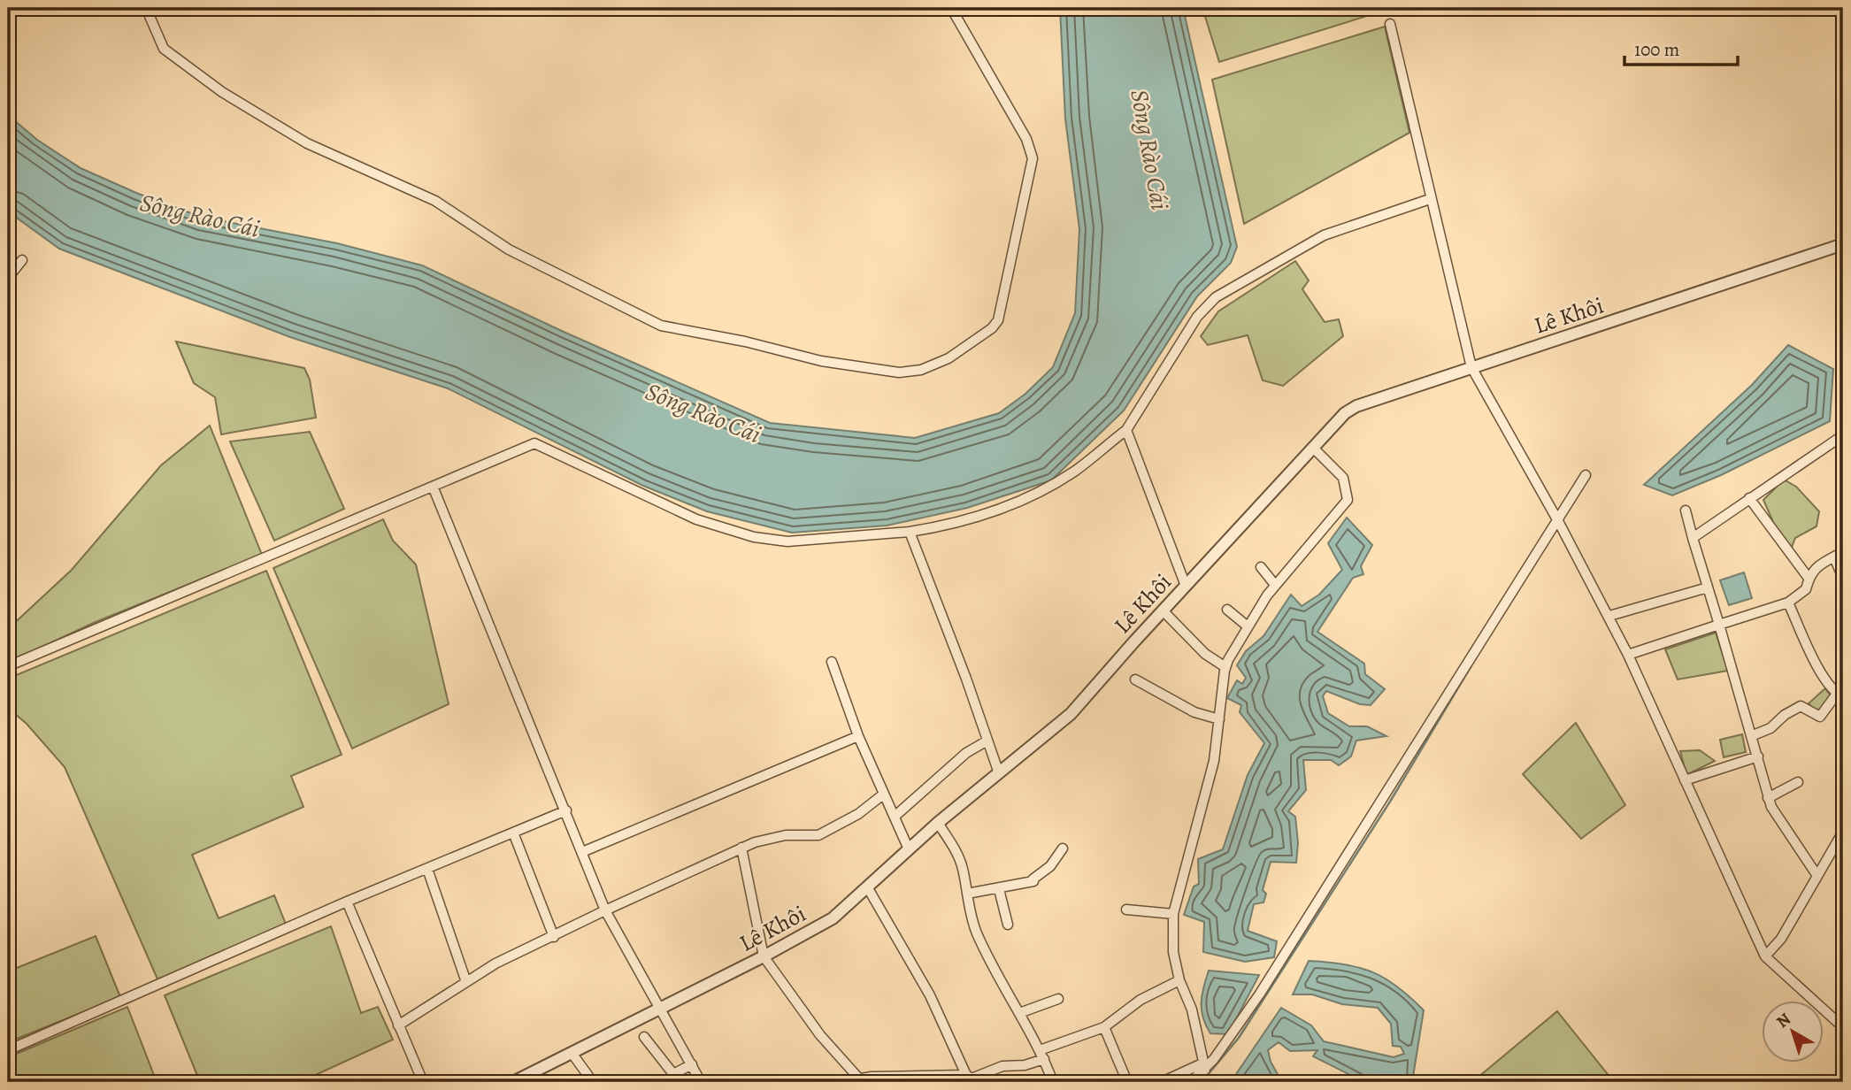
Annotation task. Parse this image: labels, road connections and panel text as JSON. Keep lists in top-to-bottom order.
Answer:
{
  "streets": {
    "street": ["Lê Khôi"]
  },
  "water": ["Sông Rào Cái"],
  "scale_bar": "100 m",
  "north": "top left"
}
